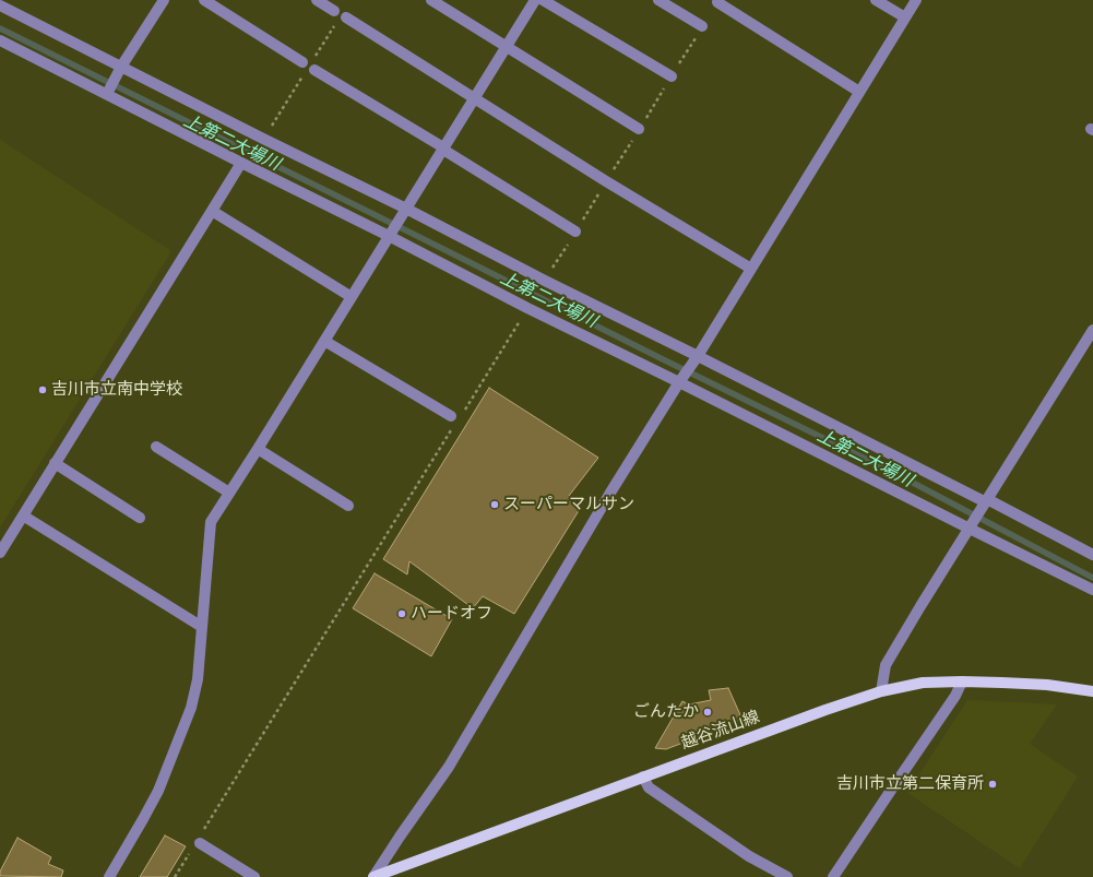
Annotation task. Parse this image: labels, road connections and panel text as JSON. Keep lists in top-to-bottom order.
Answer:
{
  "streets": {
    "main road": ["越谷流山線"]
  },
  "water": ["上第二大場川"],
  "places": [
    "吉川市立南中学校",
    "スーパーマルサン",
    "ハードオフ",
    "ごんたか",
    "吉川市立第二保育所"
  ]
}
